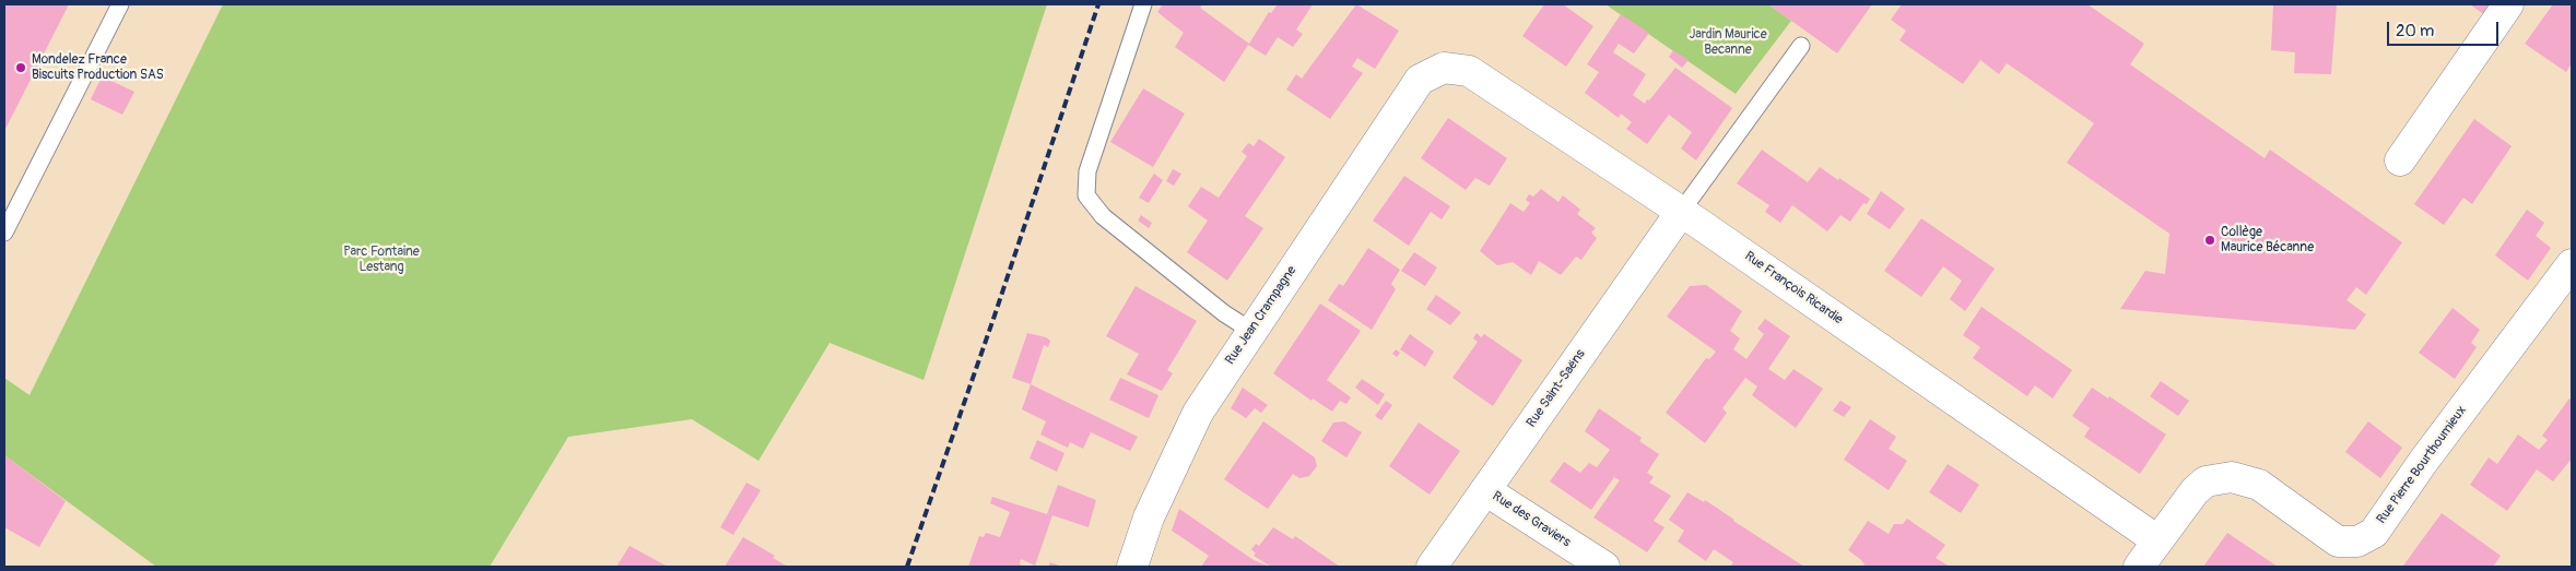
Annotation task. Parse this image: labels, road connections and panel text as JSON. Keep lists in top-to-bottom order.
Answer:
{
  "streets": {
    "street": [
      "Rue François Ricardie",
      "Rue Jean Crampagne",
      "Rue Saint-Saëns",
      "Rue Pierre Bourthoumieux",
      "Rue des Graviers"
    ]
  },
  "crossings": [
    ["Rue François Ricardie", "Rue Jean Crampagne"],
    ["Rue François Ricardie", "Rue Saint-Saëns"],
    ["Rue François Ricardie", "Rue Pierre Bourthoumieux"],
    ["Rue Saint-Saëns", "Rue des Graviers"]
  ],
  "parks": ["Jardin Maurice Becanne", "Parc Fontaine Lestang"],
  "places": ["Mondelez France Biscuits Production SAS", "Collège Maurice Bécanne"],
  "scale_bar": "20 m"
}
